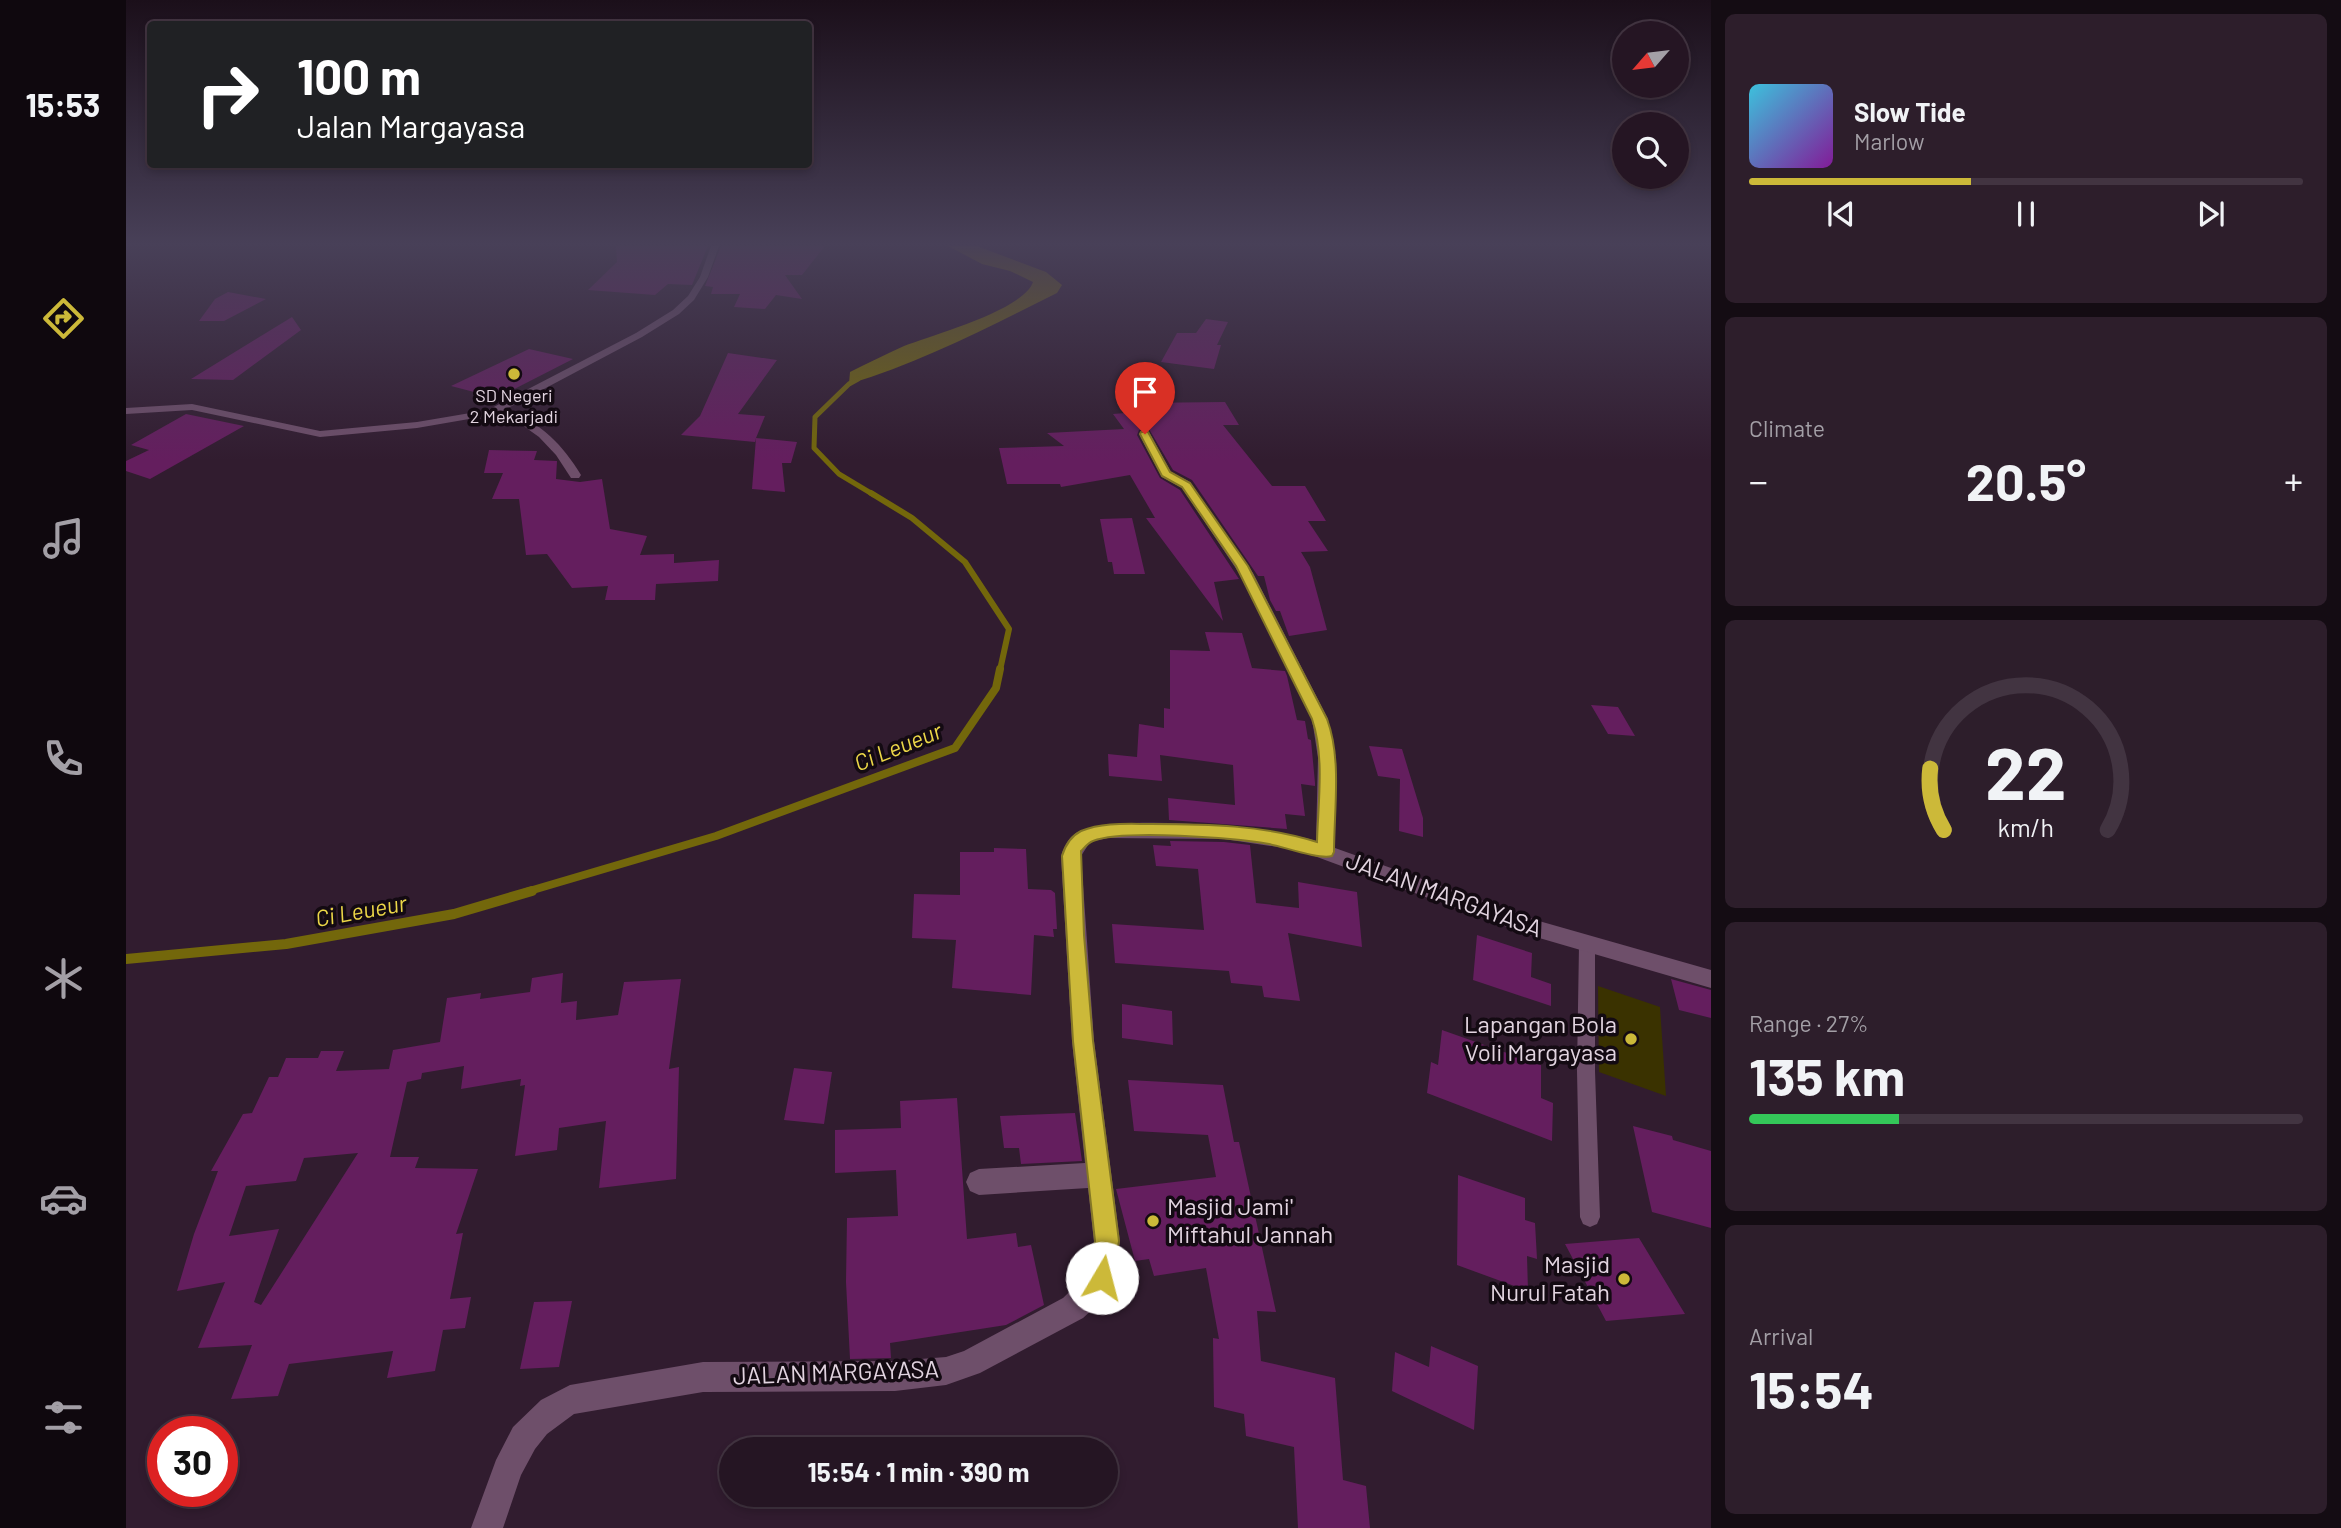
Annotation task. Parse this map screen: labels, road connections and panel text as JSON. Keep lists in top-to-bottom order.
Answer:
{
  "streets": {
    "street": ["JALAN MARGAYASA"]
  },
  "water": ["Ci Leueur"],
  "places": [
    "SD Negeri 2 Mekarjadi",
    "Lapangan Bola Voli Margayasa",
    "Masjid Jami' Miftahul Jannah",
    "Masjid Nurul Fatah"
  ],
  "north": "bottom left",
  "page": {
    "tabs": "15:53",
    "turn": ["100 m", "Jalan Margayasa"],
    "song": ["Slow Tide", "Marlow"],
    "tile": [
      "Climate",
      ["Range · 27%", "135 km"],
      ["Arrival", "15:54"]
    ],
    "heat": ["−", "20.5°", "+"],
    "limit": "30",
    "trip": "15:54 · 1 min · 390 m",
    "gauge": ["22", "km/h"]
  }
}
